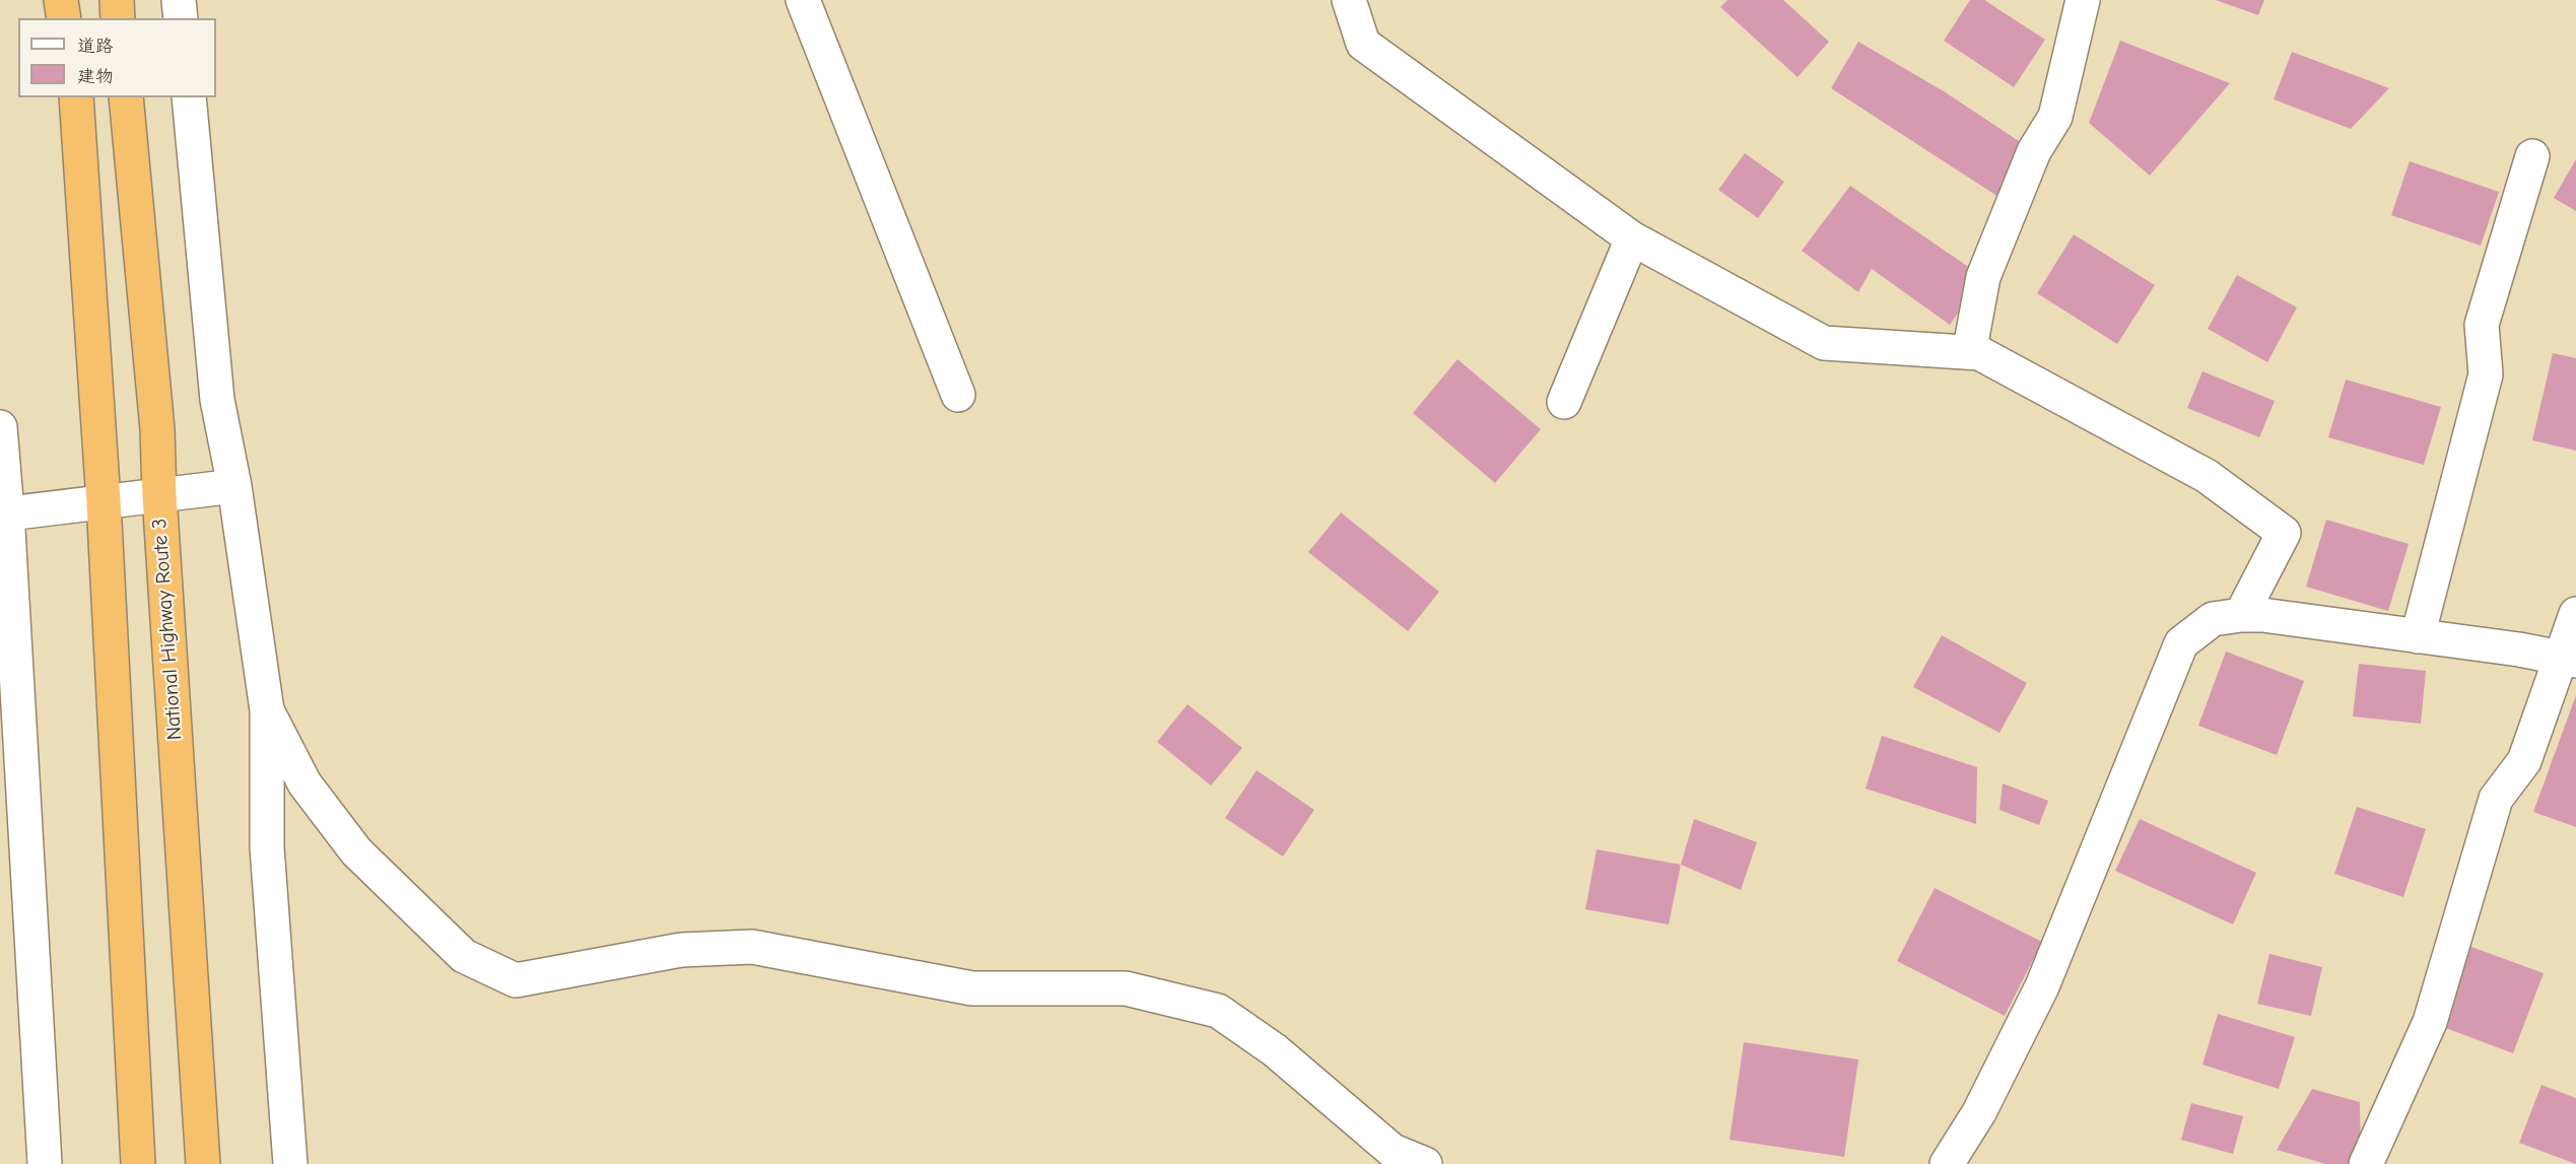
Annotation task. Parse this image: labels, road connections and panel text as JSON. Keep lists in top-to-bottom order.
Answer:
{
  "streets": {
    "highway": ["National Highway Route 3"]
  },
  "legend": ["道路", "建物"]
}
